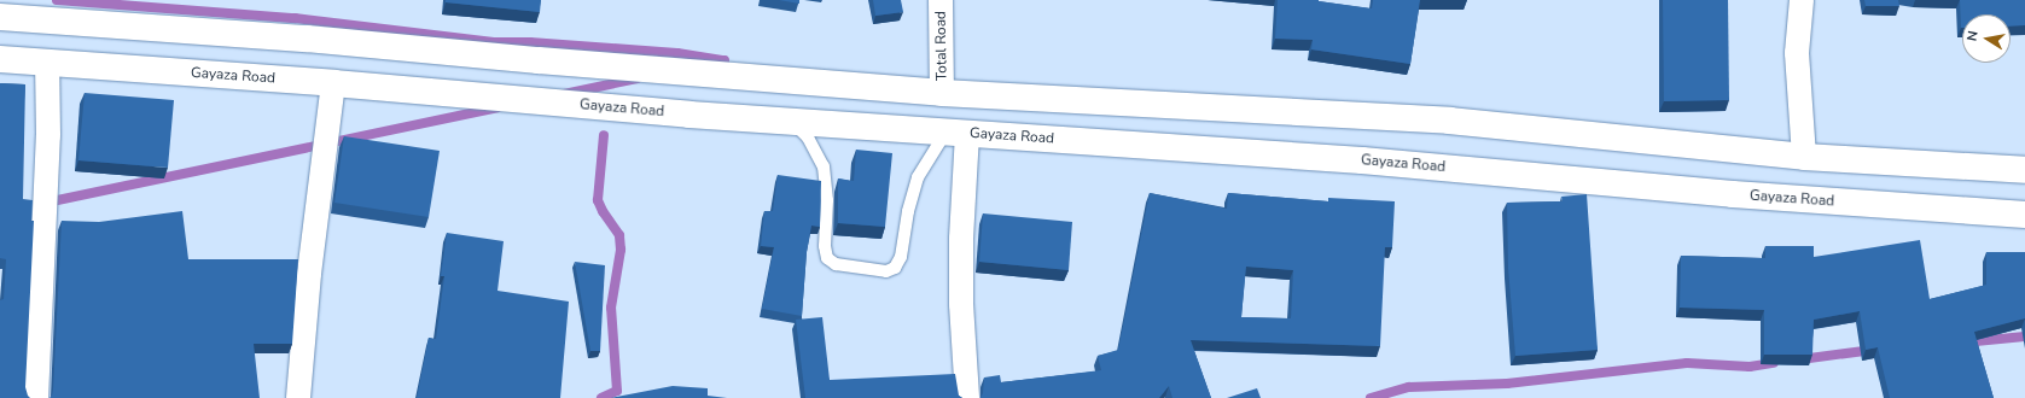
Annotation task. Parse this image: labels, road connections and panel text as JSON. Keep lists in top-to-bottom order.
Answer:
{
  "streets": {
    "main road": ["Gayaza Road"],
    "street": ["Total Road"]
  },
  "north": "left"
}
